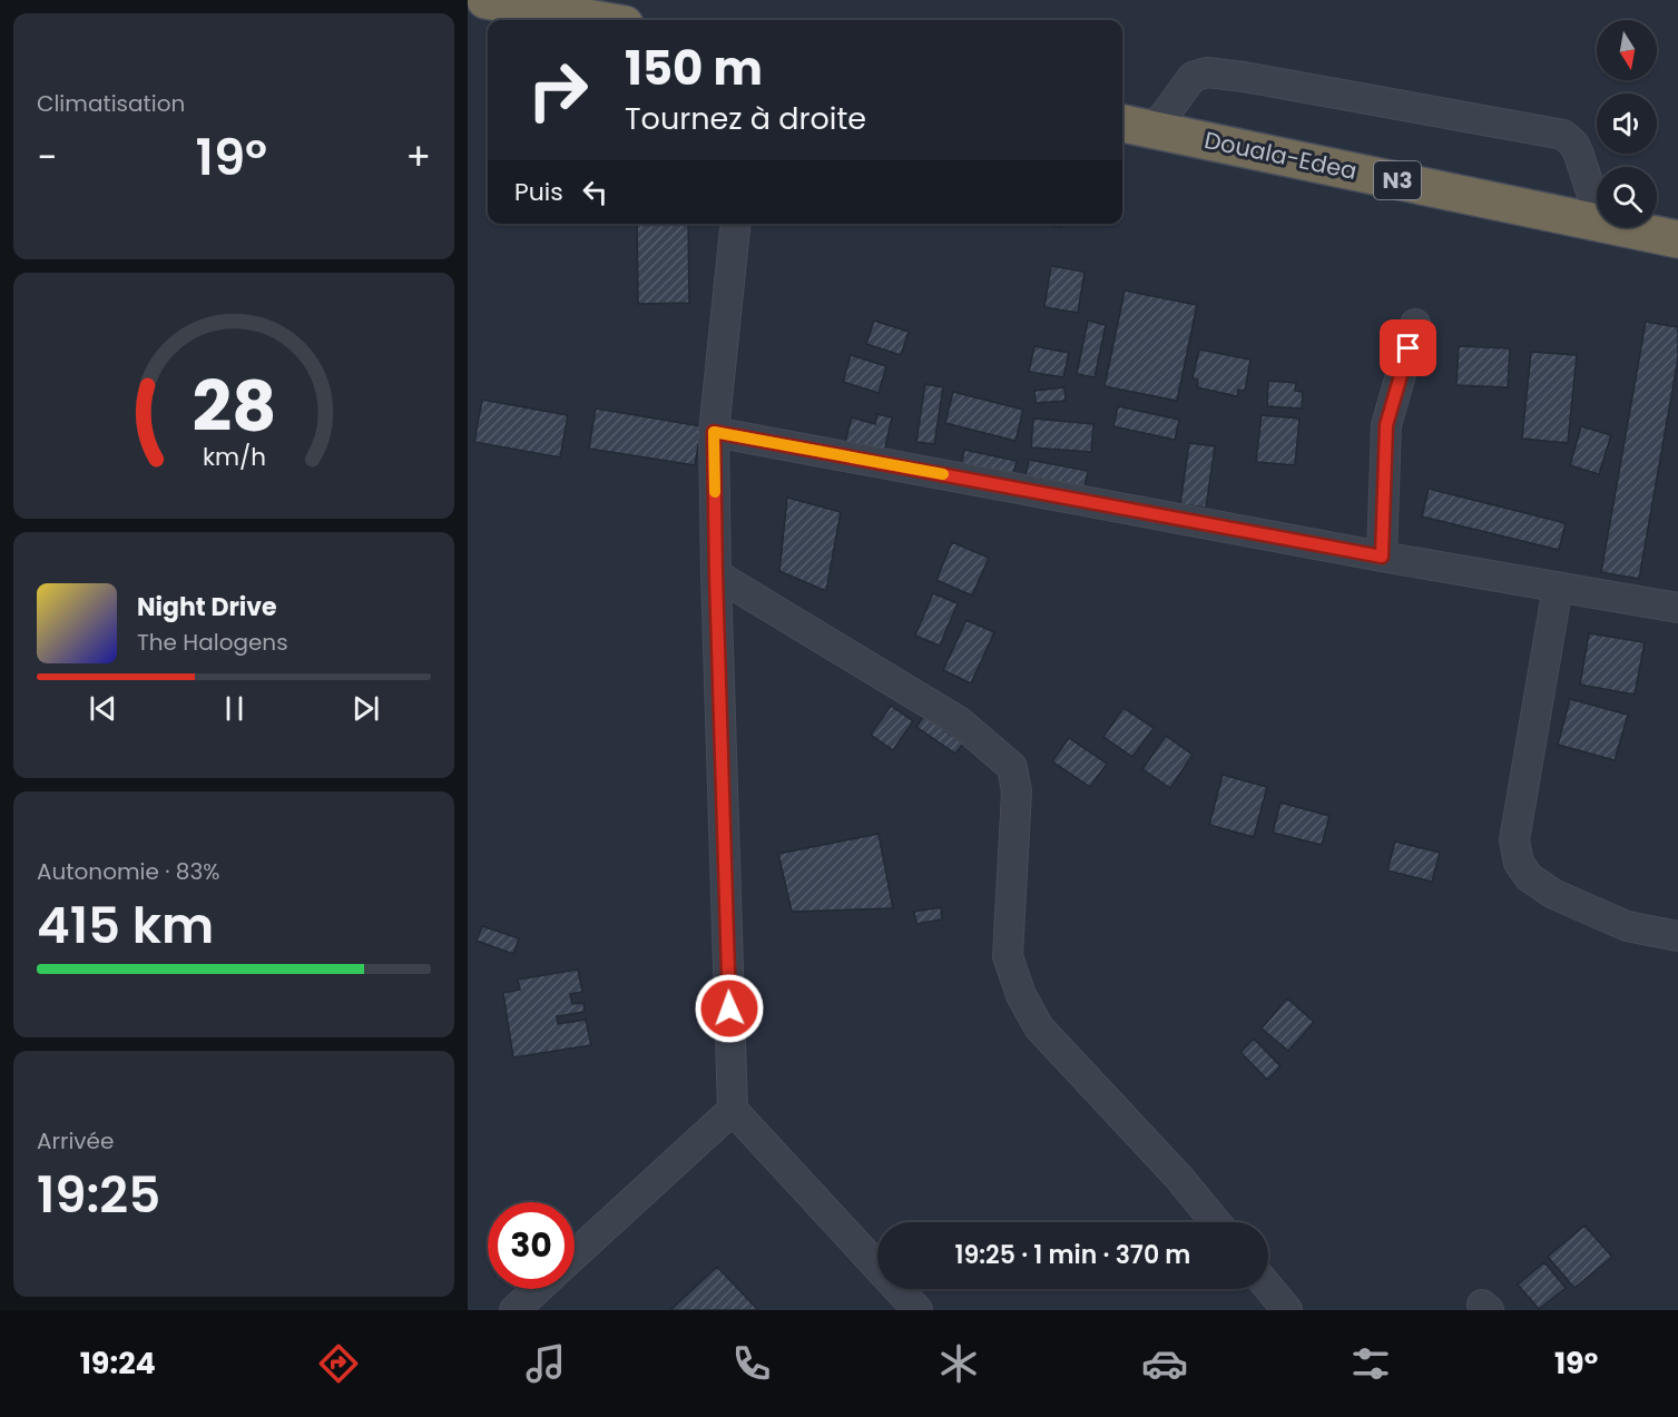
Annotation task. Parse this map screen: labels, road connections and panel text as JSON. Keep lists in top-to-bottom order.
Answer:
{
  "streets": {
    "highway": ["Douala-Edea", "N3"]
  },
  "north": "bottom",
  "page": {
    "tile": [
      "Climatisation",
      ["Autonomie · 83%", "415 km"],
      ["Arrivée", "19:25"]
    ],
    "turn": ["150 m", "Tournez à droite"],
    "heat": ["−", "19°", "+"],
    "then": "Puis",
    "song": ["Night Drive", "The Halogens"],
    "limit": "30",
    "trip": "19:25 · 1 min · 370 m",
    "tabs": ["19:24", "19°"],
    "gauge": ["28", "km/h"]
  }
}
